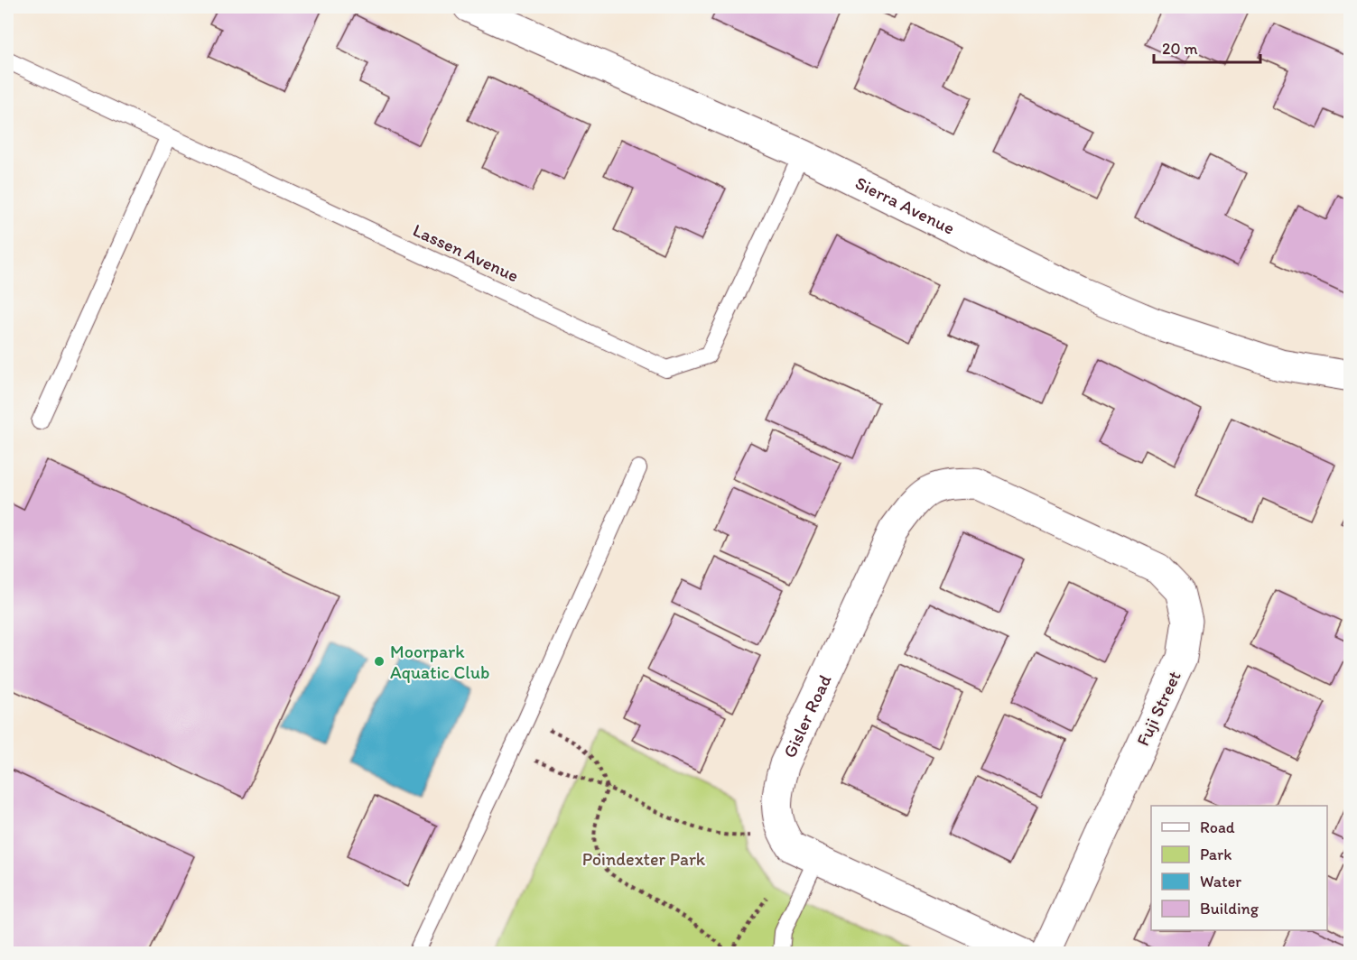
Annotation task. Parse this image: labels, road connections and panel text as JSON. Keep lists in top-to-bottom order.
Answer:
{
  "streets": {
    "street": ["Sierra Avenue", "Fuji Street", "Gisler Road"],
    "lane": ["Lassen Avenue"]
  },
  "crossings": [
    ["Sierra Avenue", "Lassen Avenue"],
    ["Fuji Street", "Gisler Road"]
  ],
  "parks": ["Poindexter Park"],
  "places": ["Moorpark Aquatic Club"],
  "legend": [
    "Road",
    "Park",
    "Water",
    "Building"
  ],
  "scale_bar": "20 m"
}
